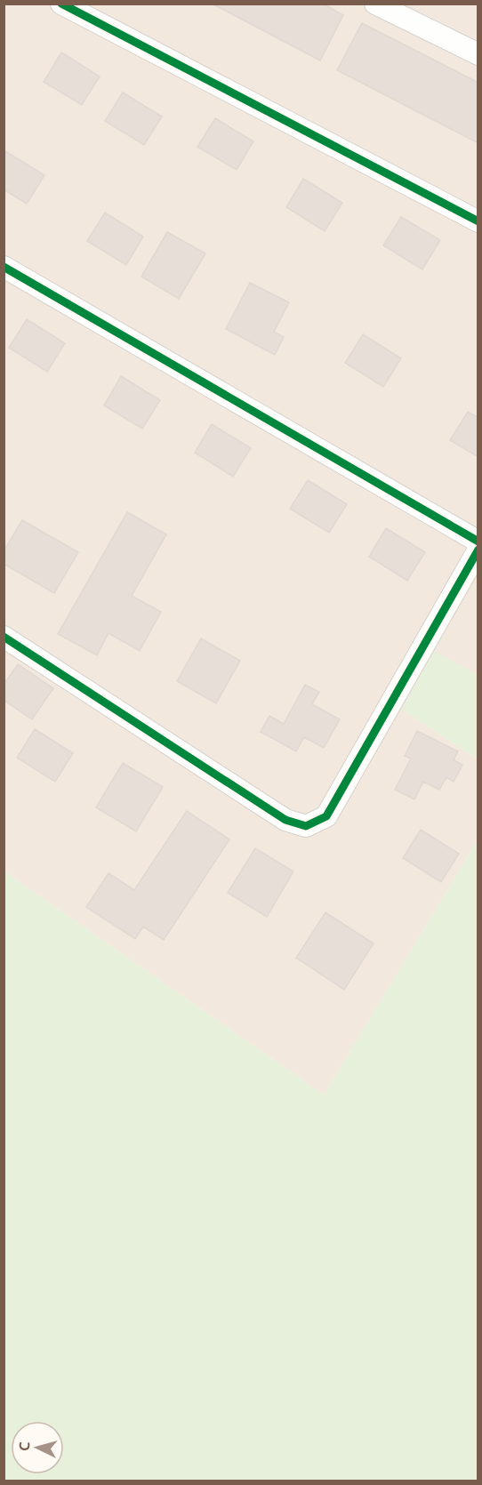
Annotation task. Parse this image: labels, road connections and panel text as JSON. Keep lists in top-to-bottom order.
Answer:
{
  "north": "left"
}
